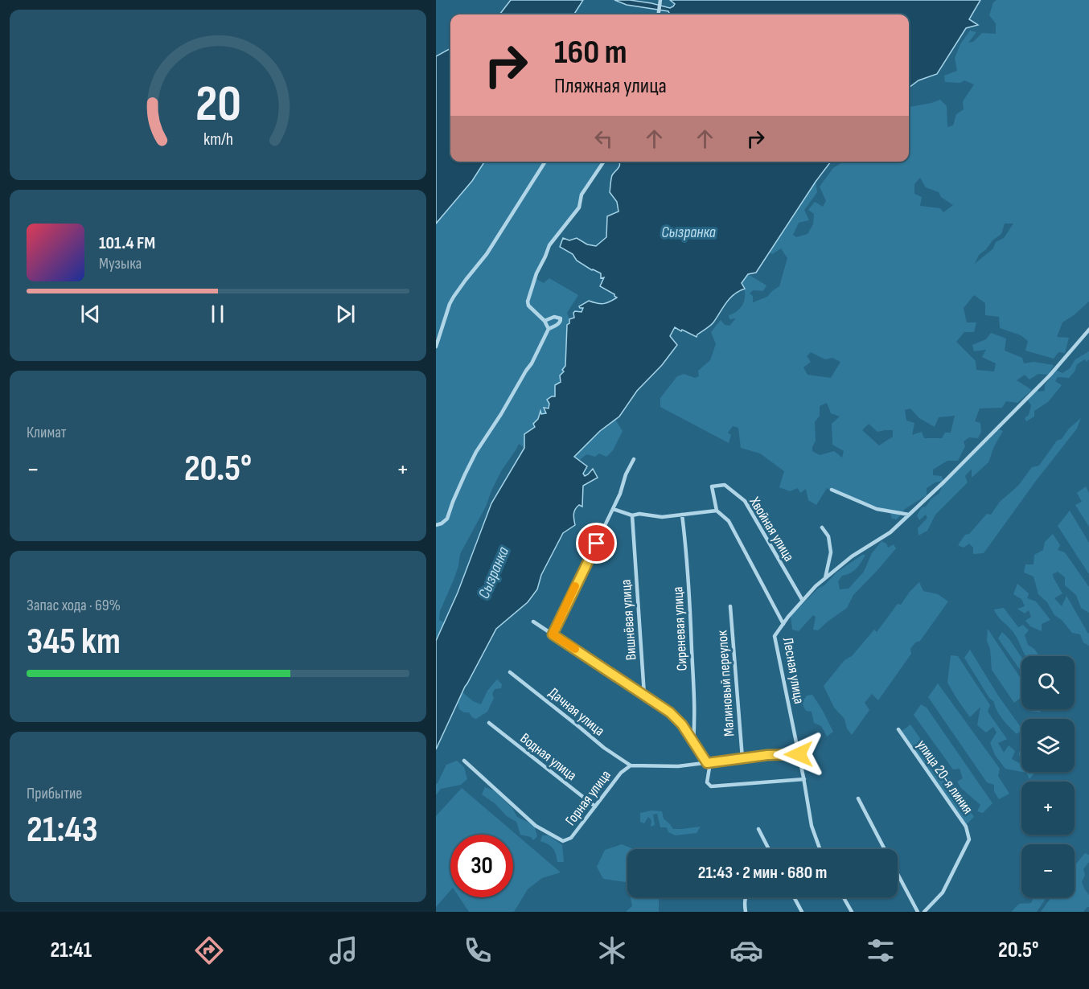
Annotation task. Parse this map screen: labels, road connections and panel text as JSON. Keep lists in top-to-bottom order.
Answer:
{
  "streets": {
    "street": [
      "Хвойная улица",
      "Вишнёвая улица",
      "Сиреневая улица",
      "Лесная улица",
      "Малиновый переулок",
      "Дачная улица",
      "Водная улица",
      "улица 20-я линия",
      "Горная улица"
    ]
  },
  "crossings": [
    ["Хвойная улица", "Лесная улица"],
    ["Дачная улица", "Горная улица"],
    ["Водная улица", "Горная улица"]
  ],
  "water": ["Сызранка"],
  "page": {
    "turn": ["160 m", "Пляжная улица"],
    "song": ["101.4 FM", "Музыка"],
    "tile": [
      "Климат",
      ["Запас хода · 69%", "345 km"],
      ["Прибытие", "21:43"]
    ],
    "heat": ["−", "20.5°", "+"],
    "map_buttons": ["+", "−"],
    "limit": "30",
    "trip": "21:43 · 2 мин · 680 m",
    "tabs": ["21:41", "20.5°"],
    "gauge": ["20", "km/h"]
  }
}
